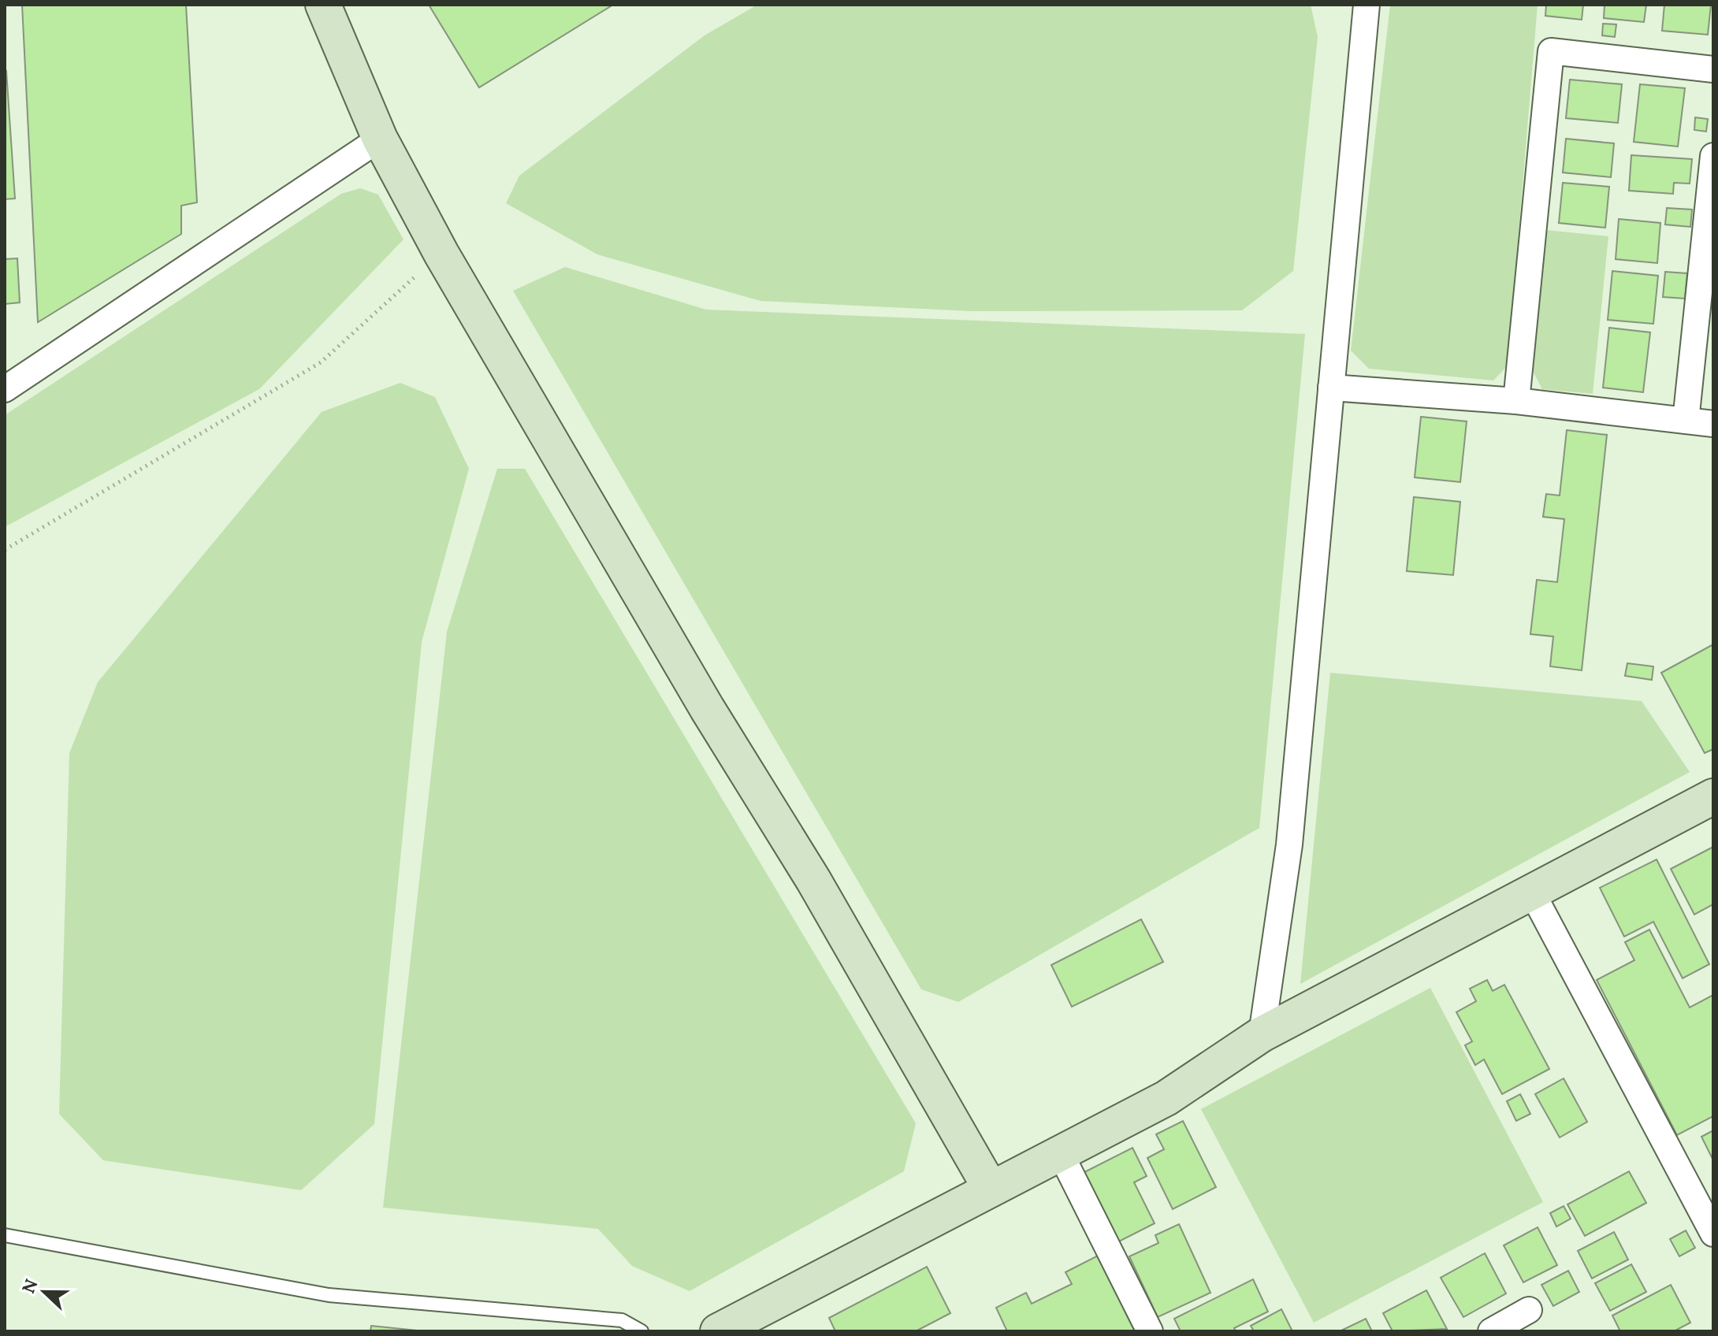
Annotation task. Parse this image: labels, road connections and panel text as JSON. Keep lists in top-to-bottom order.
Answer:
{
  "north": "left"
}
